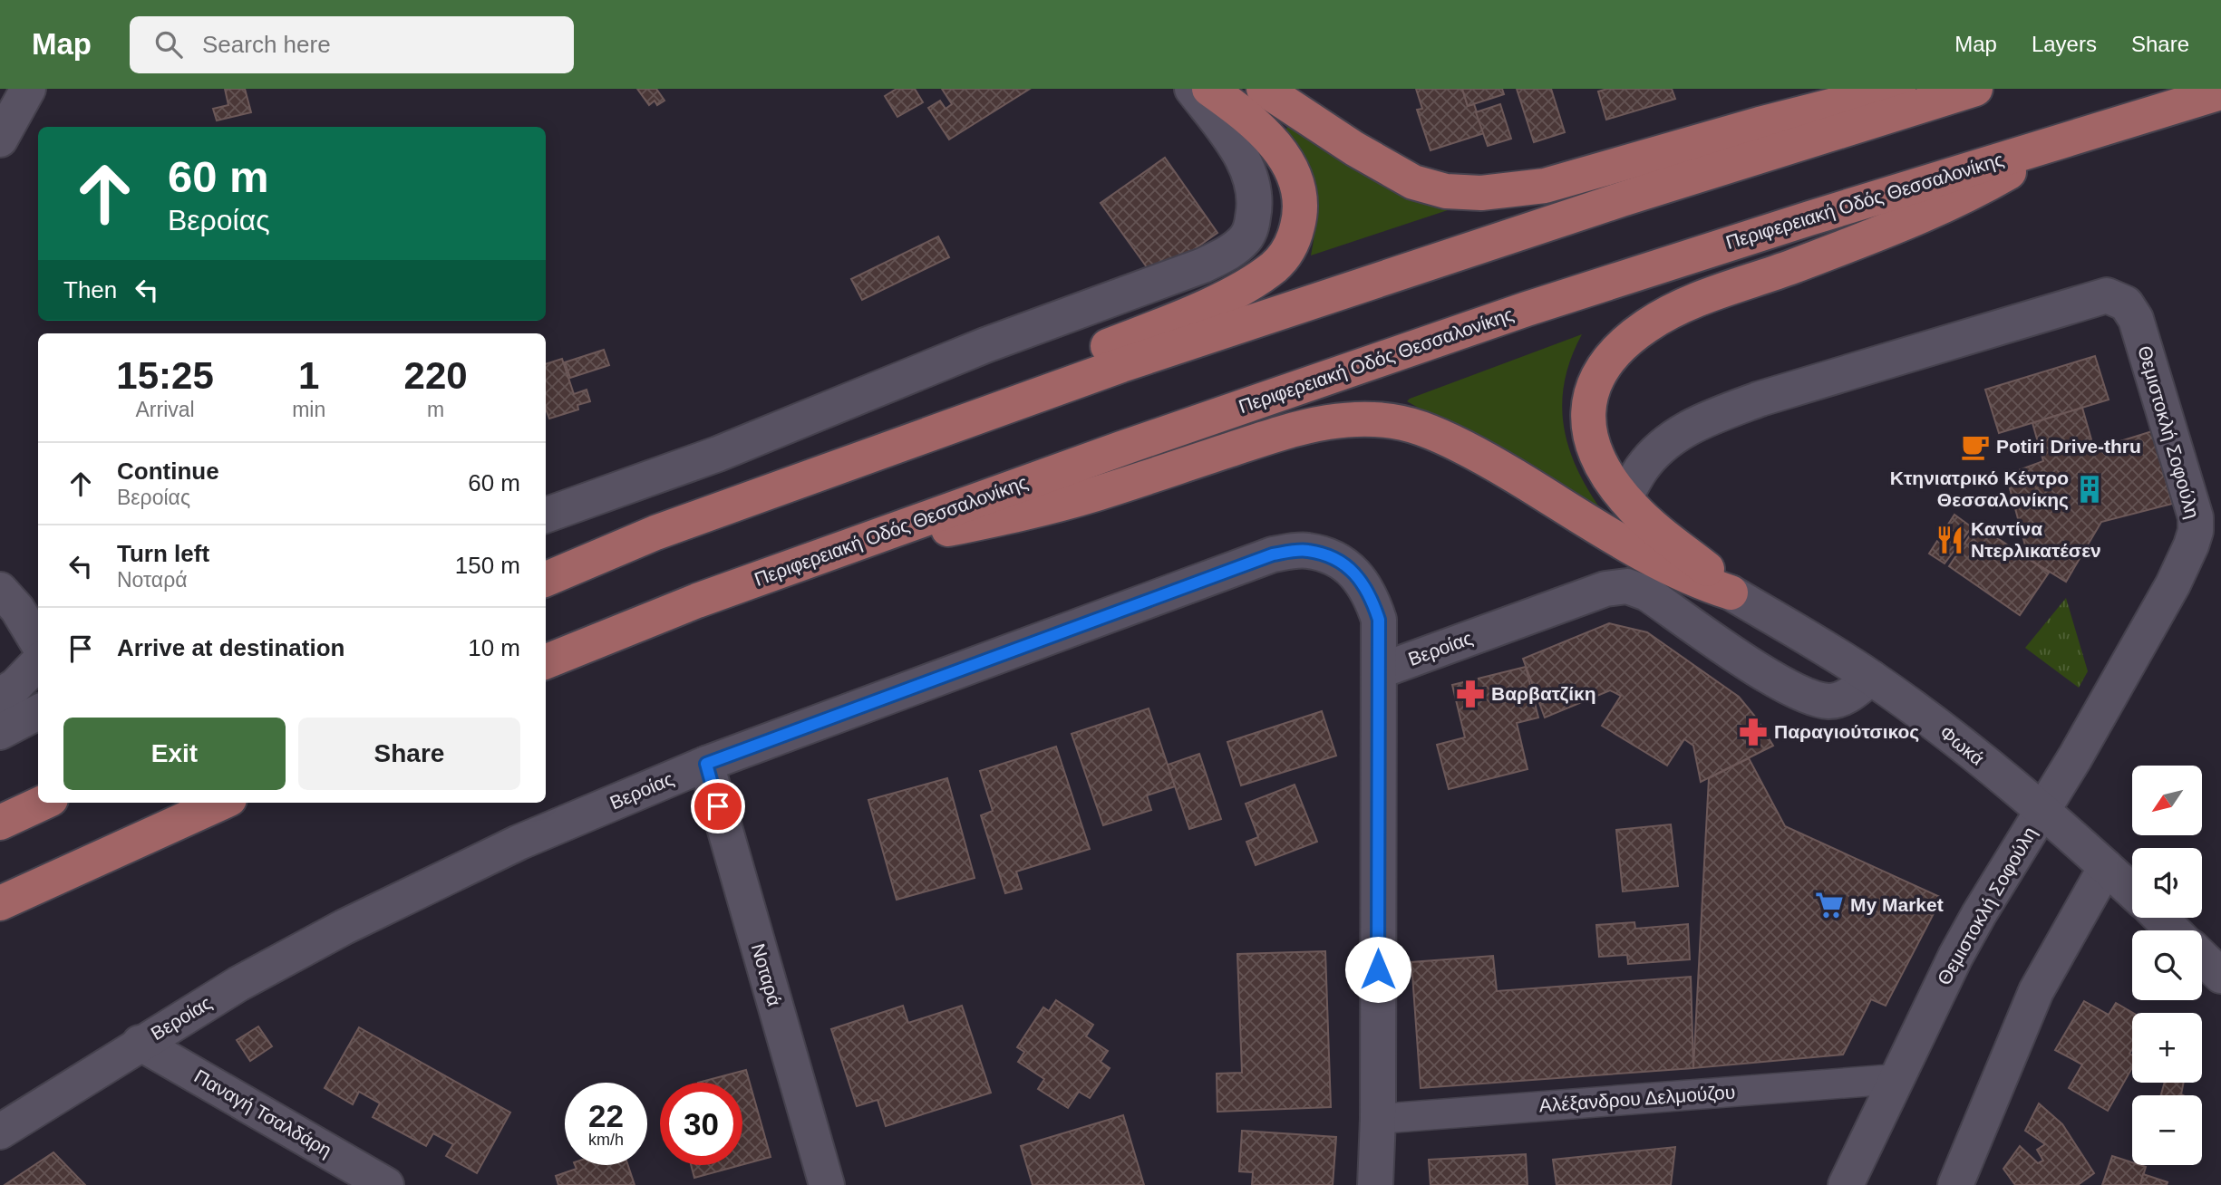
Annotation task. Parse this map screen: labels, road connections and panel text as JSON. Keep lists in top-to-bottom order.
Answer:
{
  "streets": {
    "highway": ["Περιφερειακή Οδός Θεσσαλονίκης"],
    "street": [
      "Θεμιστοκλή Σοφούλη",
      "Βεροίας",
      "Φωκά",
      "Νοταρά",
      "Αλέξανδρου Δελμούζου",
      "Παναγή Τσαλδάρη"
    ]
  },
  "crossings": [
    ["Θεμιστοκλή Σοφούλη", "Φωκά"],
    ["Θεμιστοκλή Σοφούλη", "Αλέξανδρου Δελμούζου"],
    ["Βεροίας", "Φωκά"],
    ["Βεροίας", "Νοταρά"],
    ["Βεροίας", "Παναγή Τσαλδάρη"]
  ],
  "places": {
    "cafe": ["Potiri Drive-thru"],
    "building": ["Κτηνιατρικό Κέντρο Θεσσαλονίκης"],
    "restaurant": ["Καντίνα Ντερλικατέσεν"],
    "pharmacy": ["Βαρβατζίκη", "Παραγιούτσικος"],
    "supermarket": ["My Market"]
  },
  "north": "bottom left",
  "page": {
    "header": "Map",
    "search": "Search here",
    "nav": ["Map", "Layers", "Share"],
    "turn": ["60 m", "Βεροίας"],
    "then": "Then",
    "eta": [
      "15:25",
      "Arrival",
      "1",
      "min",
      "220",
      "m"
    ],
    "list": [
      {
        "name": "Continue",
        "note": "Βεροίας",
        "value": "60 m"
      },
      {
        "name": "Turn left",
        "note": "Νοταρά",
        "value": "150 m"
      },
      {
        "name": "Arrive at destination",
        "value": "10 m"
      }
    ],
    "buttons": ["Exit", "Share"],
    "map_buttons": ["+", "−"],
    "speed": "22 km/h",
    "limit": "30"
  }
}
